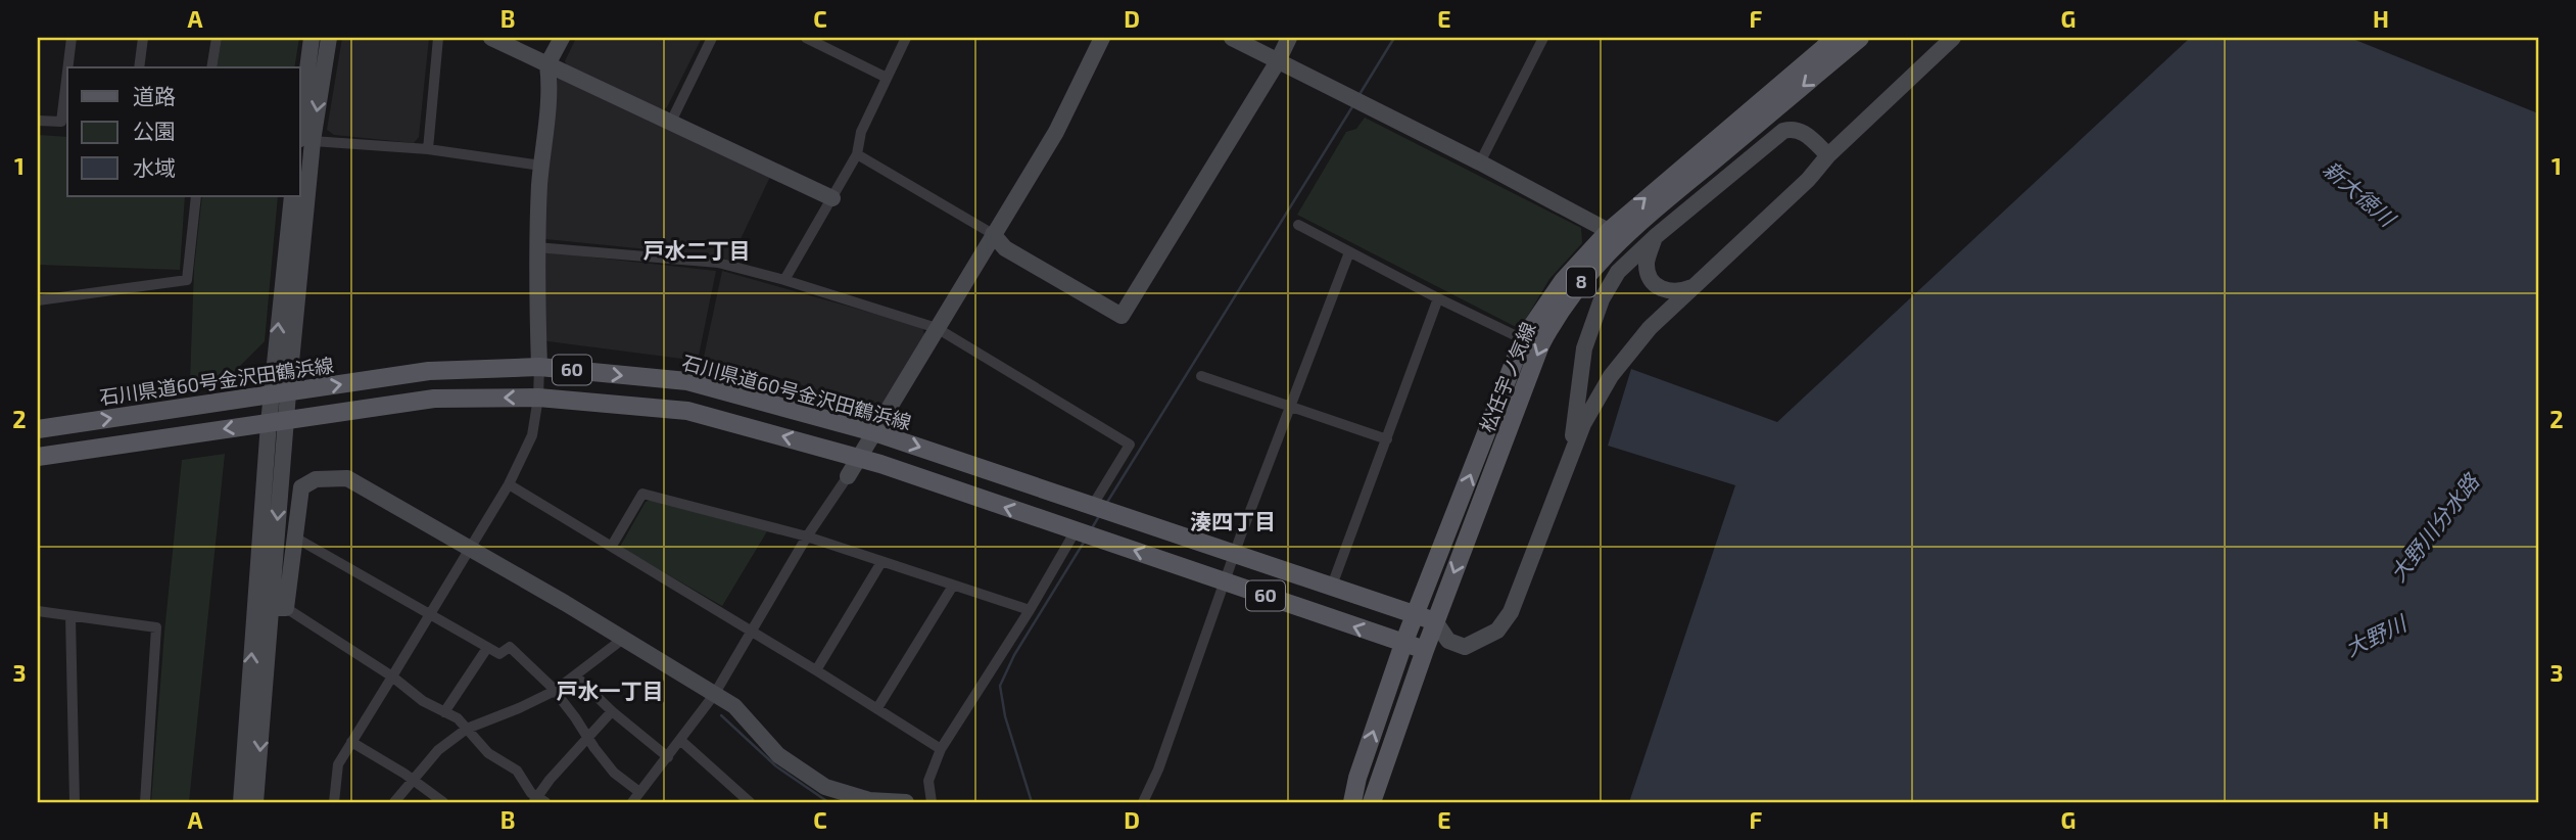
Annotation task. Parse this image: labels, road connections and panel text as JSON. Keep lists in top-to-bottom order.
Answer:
{
  "streets": {
    "main road": [
      "8",
      "60",
      "松任宇ノ気線",
      "石川県道60号金沢田鶴浜線"
    ]
  },
  "crossings": [
    ["60", "松任宇ノ気線"],
    ["松任宇ノ気線", "石川県道60号金沢田鶴浜線"]
  ],
  "districts": ["戸水二丁目", "湊四丁目", "戸水一丁目"],
  "water": ["新大徳川", "大野川分水路", "大野川"],
  "legend": ["道路", "公園", "水域"],
  "grid": {
    "columns": [
      "A",
      "B",
      "C",
      "D",
      "E",
      "F",
      "G",
      "H"
    ],
    "rows": ["1", "2", "3"]
  }
}
